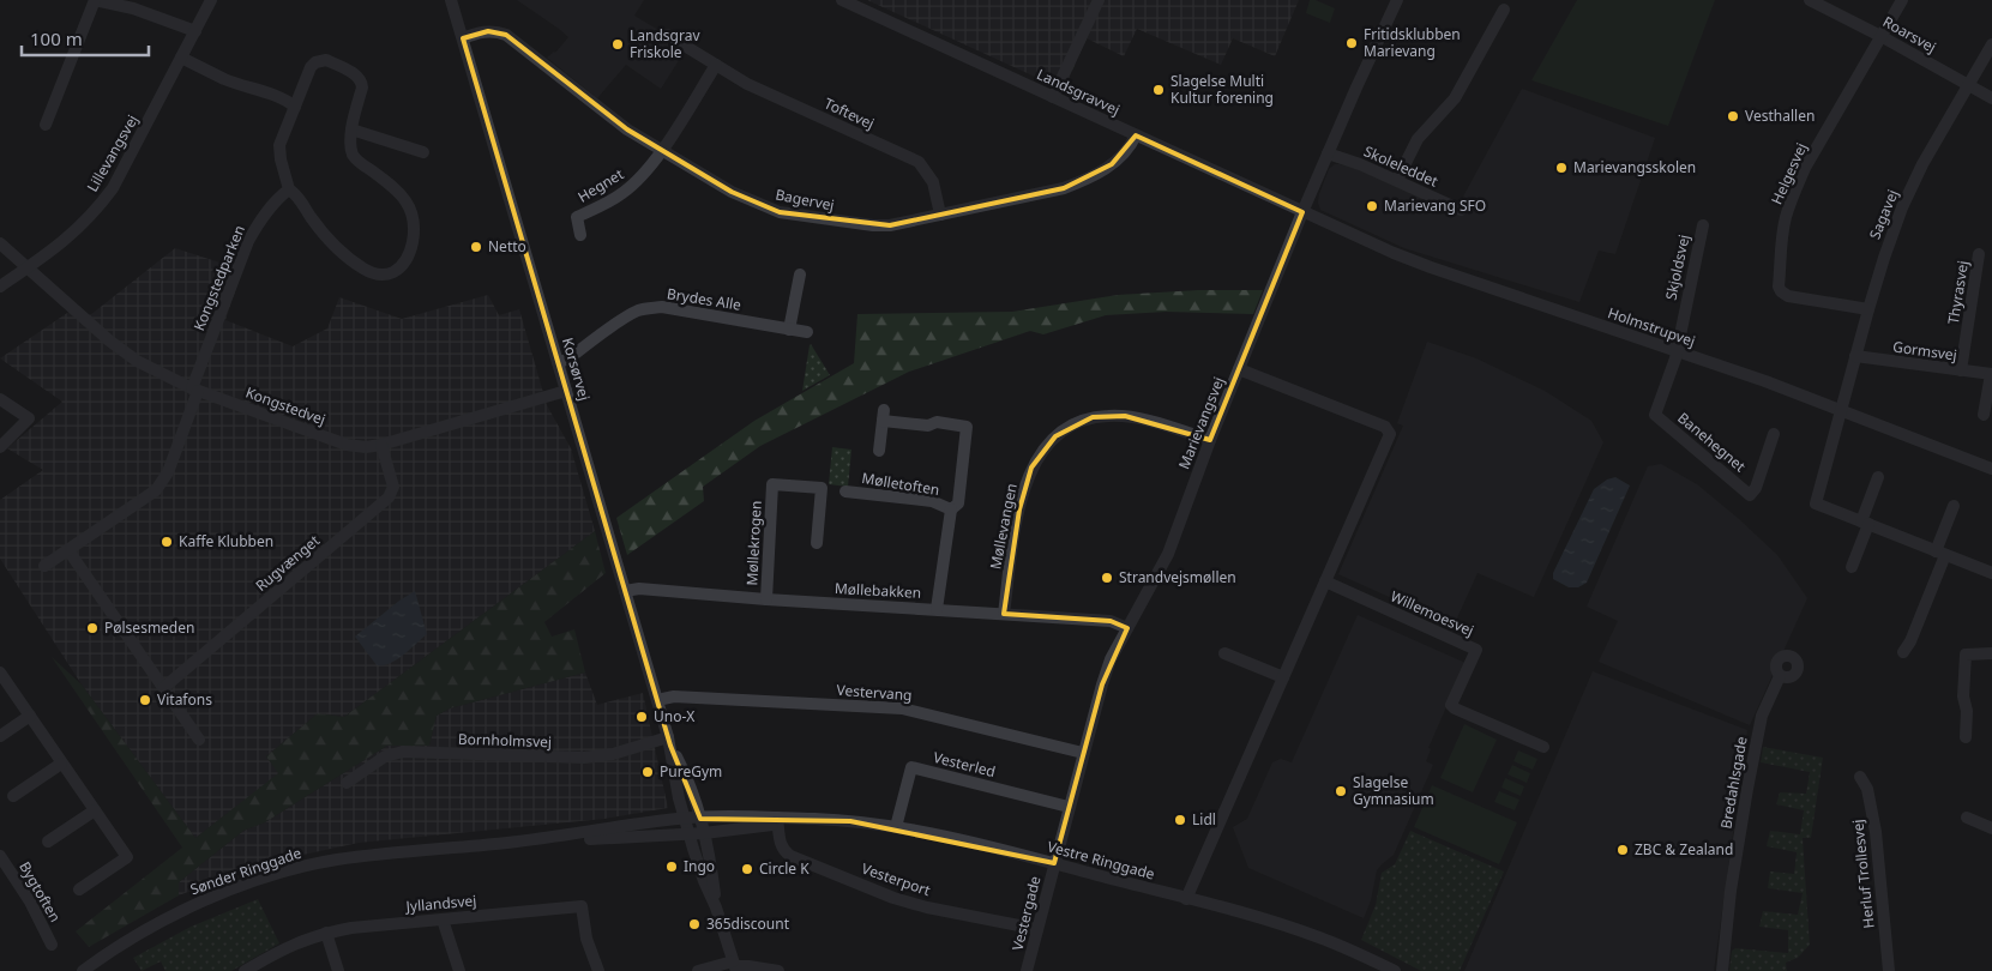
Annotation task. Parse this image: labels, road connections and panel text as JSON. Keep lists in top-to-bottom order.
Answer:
{
  "streets": {
    "street": [
      "Roarsvej",
      "Landsgravvej",
      "Toftevej",
      "Lillevangsvej",
      "Skoleleddet",
      "Helgesvej",
      "Hegnet",
      "Bagervej",
      "Sagavej",
      "Skjoldsvej",
      "Kongstedparken",
      "Thyrasvej",
      "Brydes Alle",
      "Holmstrupvej",
      "Gormsvej",
      "Korsørvej",
      "Kongstedvej",
      "Marievangsvej",
      "Banehegnet",
      "Mølletoften",
      "Møllevangen",
      "Møllekrogen",
      "Rugvænget",
      "Møllebakken",
      "Willemoesvej",
      "Vestervang",
      "Bornholmsvej",
      "Vesterled",
      "Bredahlsgade",
      "Vestre Ringgade",
      "Sønder Ringgade",
      "Herluf Trollesvej",
      "Vesterport",
      "Bygtoften",
      "Jyllandsvej",
      "Vestergade"
    ]
  },
  "crossings": [
    ["Roarsvej", "Helgesvej"],
    ["Roarsvej", "Sagavej"],
    ["Landsgravvej", "Bagervej"],
    ["Landsgravvej", "Holmstrupvej"],
    ["Landsgravvej", "Marievangsvej"],
    ["Toftevej", "Bagervej"],
    ["Lillevangsvej", "Kongstedvej"],
    ["Skoleleddet", "Marievangsvej"],
    ["Helgesvej", "Sagavej"],
    ["Hegnet", "Bagervej"],
    ["Bagervej", "Korsørvej"],
    ["Sagavej", "Holmstrupvej"],
    ["Sagavej", "Gormsvej"],
    ["Skjoldsvej", "Holmstrupvej"],
    ["Skjoldsvej", "Banehegnet"],
    ["Kongstedparken", "Kongstedvej"],
    ["Thyrasvej", "Gormsvej"],
    ["Brydes Alle", "Korsørvej"],
    ["Holmstrupvej", "Marievangsvej"],
    ["Holmstrupvej", "Banehegnet"],
    ["Korsørvej", "Kongstedvej"],
    ["Korsørvej", "Møllebakken"],
    ["Korsørvej", "Vestervang"],
    ["Korsørvej", "Bornholmsvej"],
    ["Korsørvej", "Vestre Ringgade"],
    ["Korsørvej", "Sønder Ringgade"],
    ["Kongstedvej", "Rugvænget"],
    ["Marievangsvej", "Møllevangen"],
    ["Marievangsvej", "Møllebakken"],
    ["Marievangsvej", "Vestervang"],
    ["Marievangsvej", "Vesterled"],
    ["Marievangsvej", "Vestre Ringgade"],
    ["Marievangsvej", "Vestergade"],
    ["Mølletoften", "Møllebakken"],
    ["Møllevangen", "Møllebakken"],
    ["Møllekrogen", "Møllebakken"],
    ["Vesterled", "Vestre Ringgade"],
    ["Vestre Ringgade", "Sønder Ringgade"],
    ["Vestre Ringgade", "Vesterport"],
    ["Vestre Ringgade", "Vestergade"],
    ["Vesterport", "Vestergade"]
  ],
  "places": [
    "Fritidsklubben Marievang",
    "Landsgrav Friskole",
    "Slagelse Multi Kultur forening",
    "Vesthallen",
    "Marievangsskolen",
    "Marievang SFO",
    "Netto",
    "Kaffe Klubben",
    "Strandvejsmøllen",
    "Pølsesmeden",
    "Vitafons",
    "Uno-X",
    "PureGym",
    "Slagelse Gymnasium",
    "Lidl",
    "ZBC & Zealand",
    "Ingo",
    "Circle K",
    "365discount"
  ],
  "scale_bar": "100 m"
}
